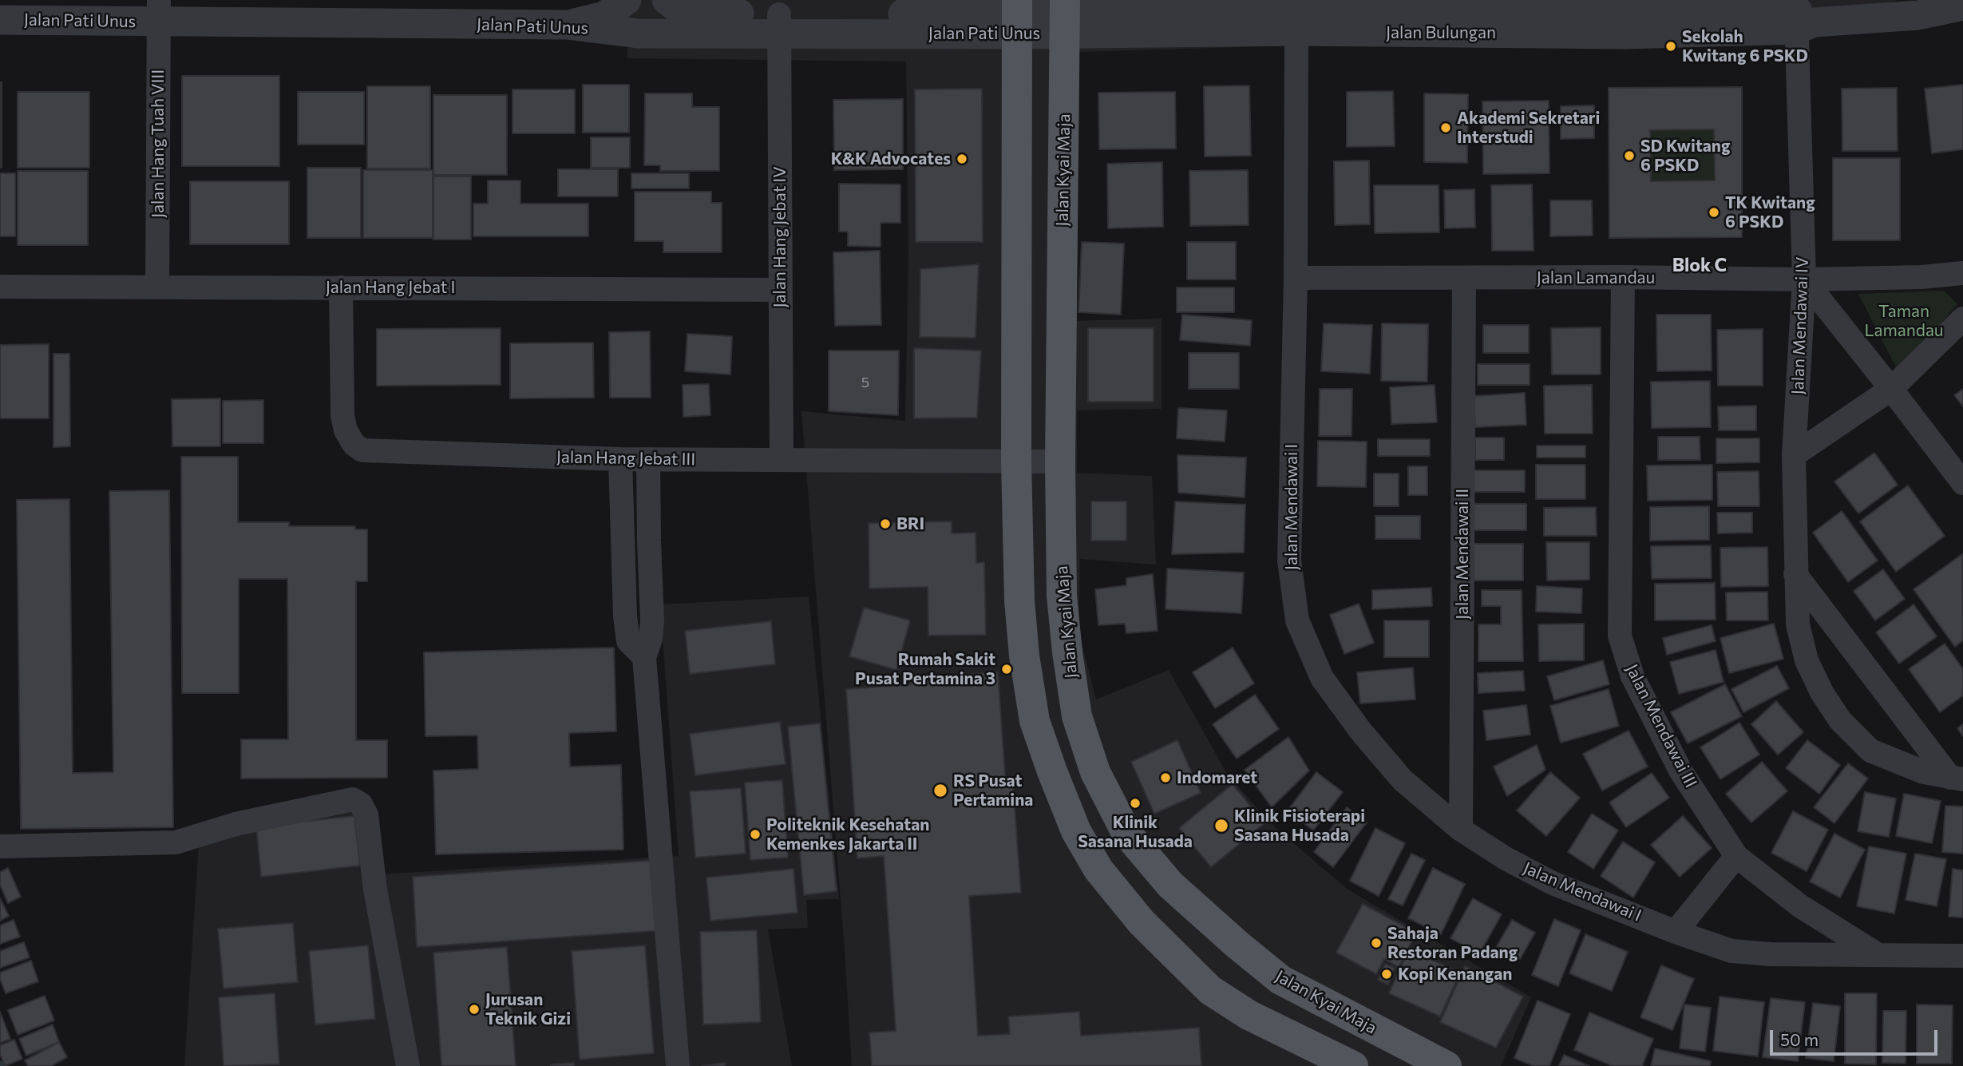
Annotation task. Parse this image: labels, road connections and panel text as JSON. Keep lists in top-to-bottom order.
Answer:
{
  "streets": {
    "main road": ["Jalan Kyai Maja"],
    "street": [
      "Jalan Pati Unus",
      "Jalan Bulungan",
      "Jalan Hang Tuah VIII",
      "Jalan Hang Jebat IV",
      "Jalan Lamandau",
      "Jalan Hang Jebat I",
      "Jalan Mendawai IV",
      "Jalan Hang Jebat III",
      "Jalan Mendawai I",
      "Jalan Mendawai II",
      "Jalan Mendawai III"
    ]
  },
  "crossings": [
    ["Jalan Pati Unus", "Jalan Bulungan"],
    ["Jalan Pati Unus", "Jalan Hang Tuah VIII"],
    ["Jalan Pati Unus", "Jalan Kyai Maja"],
    ["Jalan Pati Unus", "Jalan Hang Jebat IV"],
    ["Jalan Bulungan", "Jalan Kyai Maja"],
    ["Jalan Bulungan", "Jalan Mendawai IV"],
    ["Jalan Bulungan", "Jalan Mendawai I"],
    ["Jalan Hang Tuah VIII", "Jalan Hang Jebat I"],
    ["Jalan Kyai Maja", "Jalan Hang Jebat III"],
    ["Jalan Hang Jebat IV", "Jalan Hang Jebat I"],
    ["Jalan Hang Jebat IV", "Jalan Hang Jebat III"],
    ["Jalan Lamandau", "Jalan Mendawai IV"],
    ["Jalan Lamandau", "Jalan Mendawai I"],
    ["Jalan Lamandau", "Jalan Mendawai II"],
    ["Jalan Lamandau", "Jalan Mendawai III"],
    ["Jalan Hang Jebat I", "Jalan Hang Jebat III"],
    ["Jalan Mendawai I", "Jalan Mendawai II"],
    ["Jalan Mendawai I", "Jalan Mendawai III"]
  ],
  "districts": ["Blok C"],
  "parks": ["Taman Lamandau"],
  "places": [
    "Sekolah Kwitang 6 PSKD",
    "Akademi Sekretari Interstudi",
    "SD Kwitang 6 PSKD",
    "K&K Advocates",
    "TK Kwitang 6 PSKD",
    "BRI",
    "Rumah Sakit Pusat Pertamina 3",
    "Indomaret",
    "RS Pusat Pertamina",
    "Klinik Sasana Husada",
    "Klinik Fisioterapi Sasana Husada",
    "Politeknik Kesehatan Kemenkes Jakarta II",
    "Sahaja Restoran Padang",
    "Kopi Kenangan",
    "Jurusan Teknik Gizi"
  ],
  "house_numbers": ["5"],
  "scale_bar": "50 m"
}
